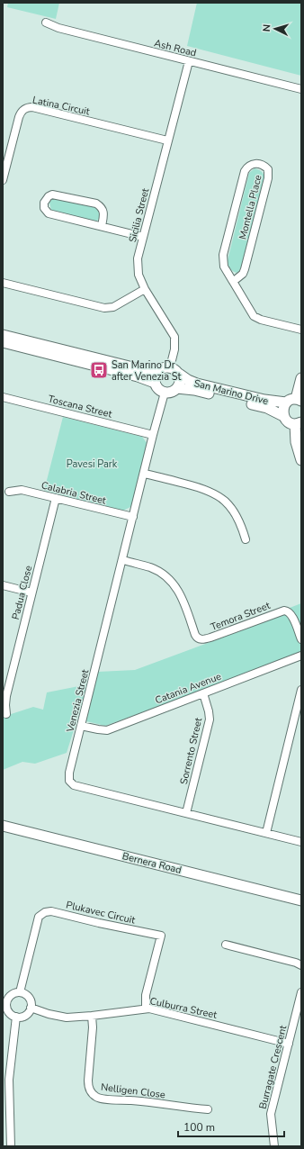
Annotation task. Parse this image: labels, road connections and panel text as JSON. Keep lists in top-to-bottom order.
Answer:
{
  "streets": {
    "street": [
      "Ash Road",
      "Latina Circuit",
      "Montella Place",
      "Sicilia Street",
      "San Marino Drive",
      "Toscana Street",
      "Calabria Street",
      "Padua Close",
      "Temora Street",
      "Catania Avenue",
      "Venezia Street",
      "Sorrento Street",
      "Bernera Road",
      "Plukavec Circuit",
      "Culburra Street",
      "Burragate Crescent",
      "Nelligen Close"
    ]
  },
  "crossings": [
    ["Ash Road", "Sicilia Street"],
    ["Latina Circuit", "Sicilia Street"],
    ["Sicilia Street", "San Marino Drive"],
    ["Sicilia Street", "Venezia Street"],
    ["San Marino Drive", "Venezia Street"],
    ["Toscana Street", "Venezia Street"],
    ["Calabria Street", "Padua Close"],
    ["Calabria Street", "Venezia Street"],
    ["Temora Street", "Venezia Street"],
    ["Catania Avenue", "Venezia Street"],
    ["Catania Avenue", "Sorrento Street"],
    ["Venezia Street", "Sorrento Street"],
    ["Plukavec Circuit", "Culburra Street"],
    ["Culburra Street", "Burragate Crescent"],
    ["Culburra Street", "Nelligen Close"]
  ],
  "parks": ["Pavesi Park"],
  "places": {
    "bus stop": ["San Marino Dr after Venezia St"]
  },
  "scale_bar": "100 m",
  "north": "left"
}
